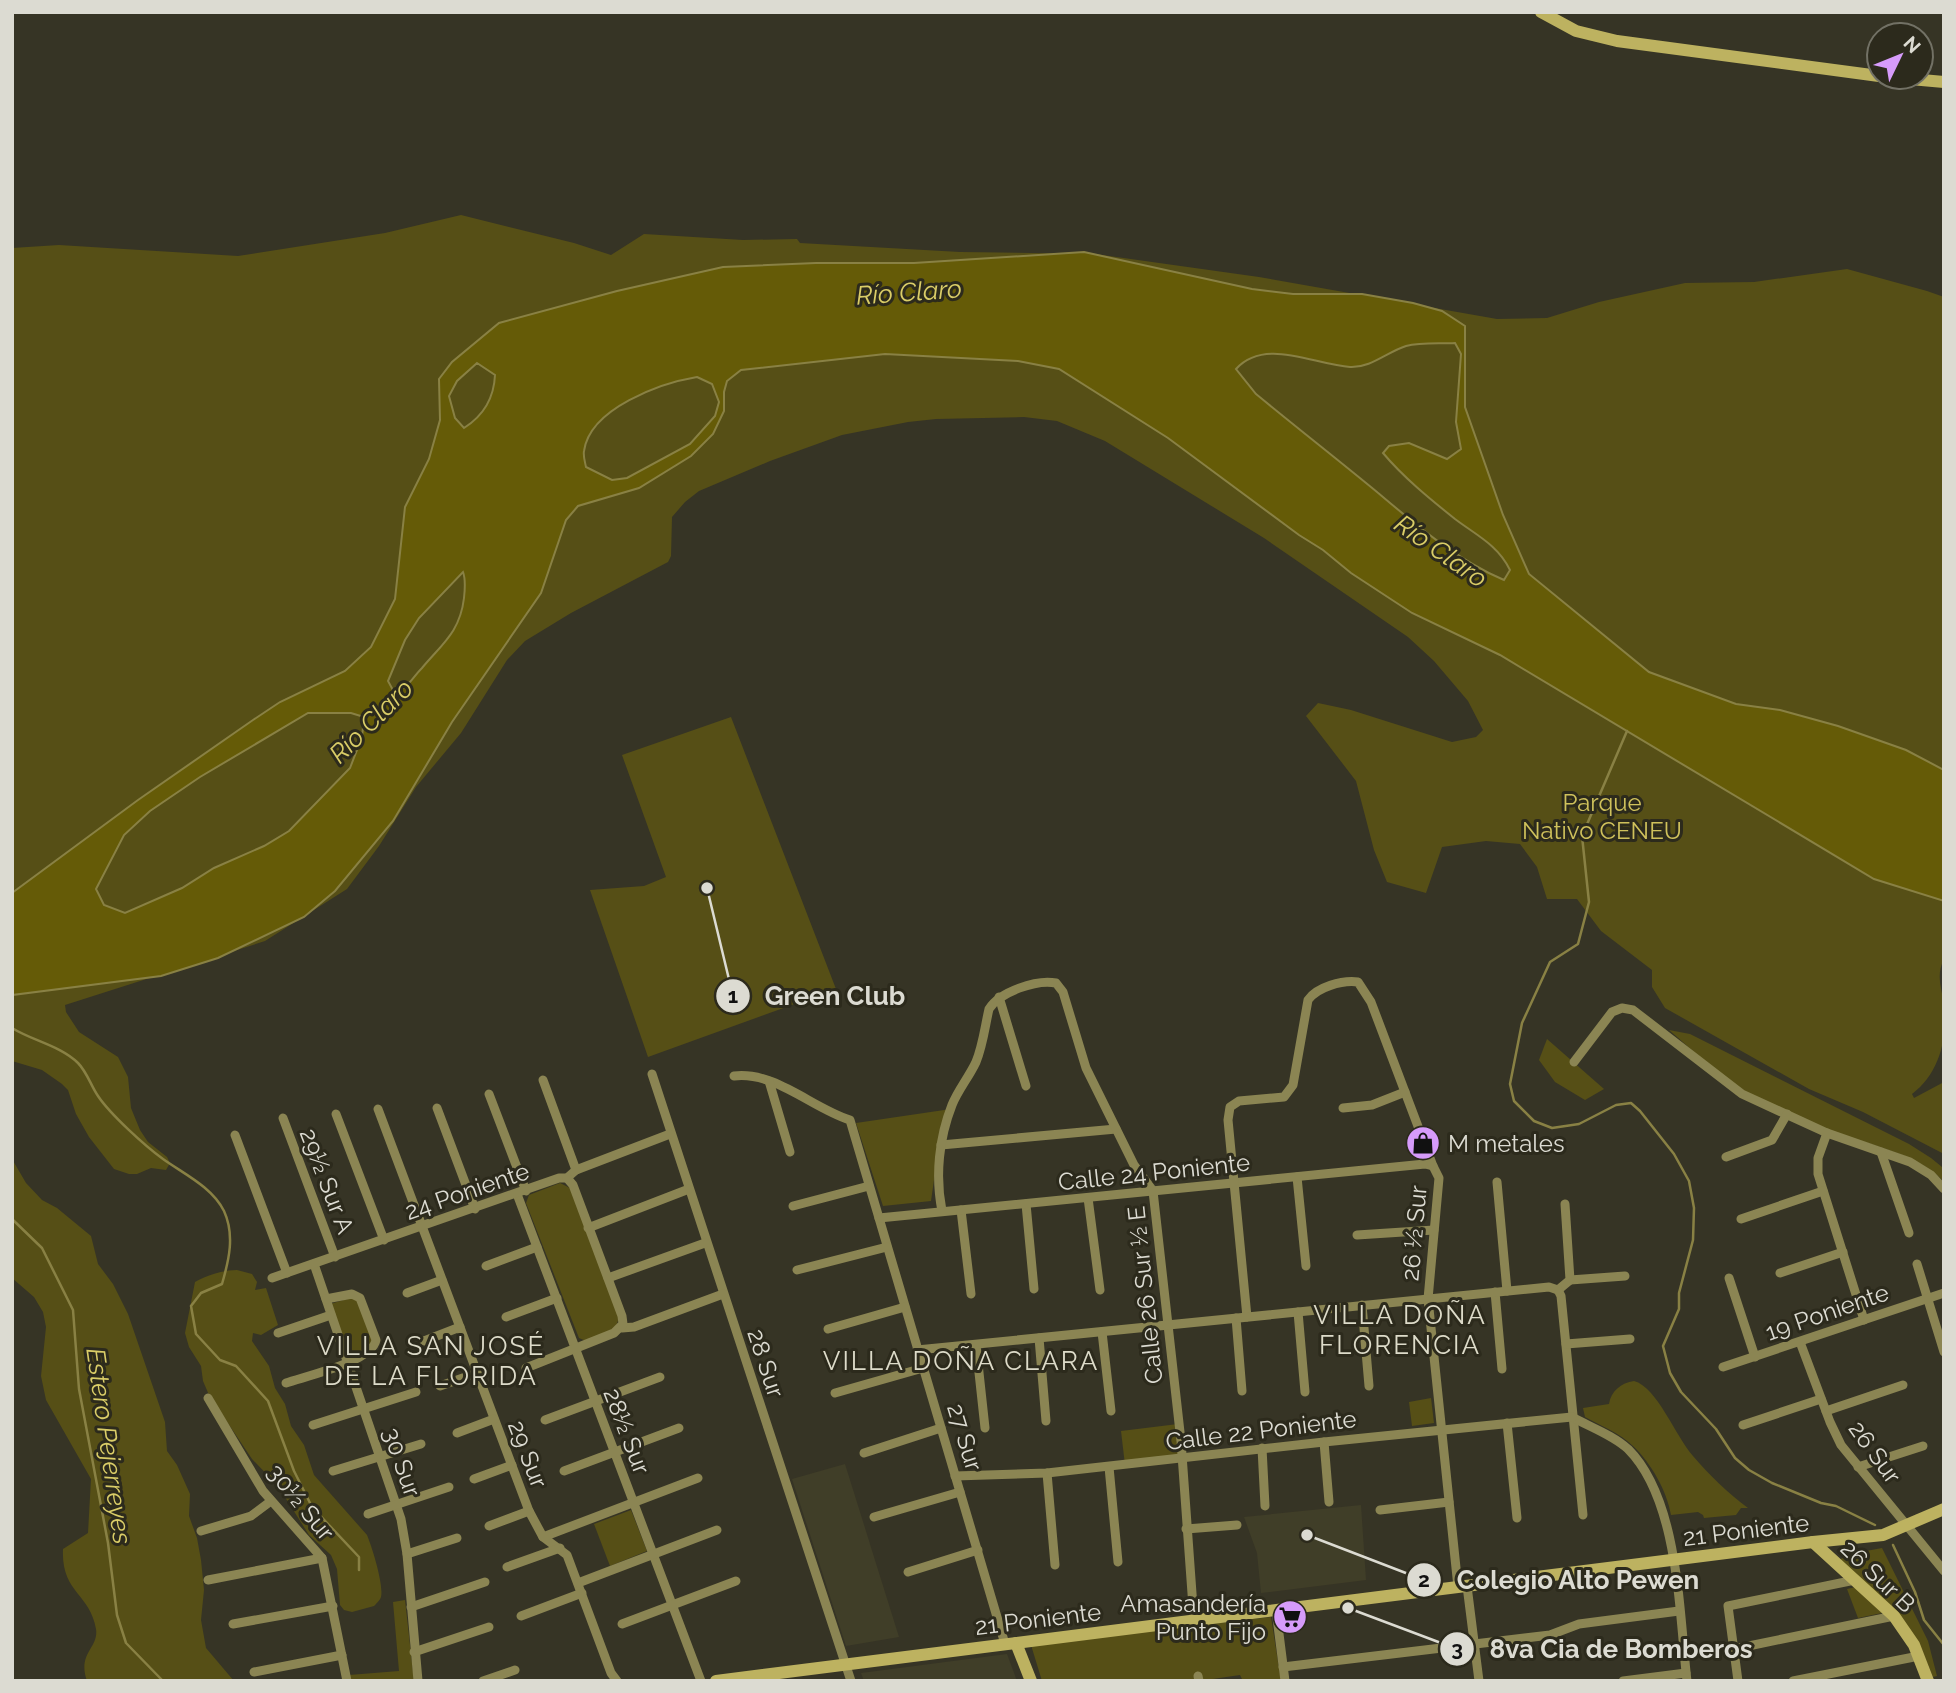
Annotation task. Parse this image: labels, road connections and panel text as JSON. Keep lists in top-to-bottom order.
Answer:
{
  "streets": {
    "street": [
      "Calle 24 Poniente",
      "29½ Sur A",
      "24 Poniente",
      "26 ½ Sur",
      "Calle 26 Sur ½ E",
      "19 Poniente",
      "28 Sur",
      "Calle 22 Poniente",
      "28½ Sur",
      "27 Sur",
      "26 Sur",
      "29 Sur",
      "30 Sur",
      "30½ Sur",
      "21 Poniente",
      "26 Sur B"
    ]
  },
  "crossings": [
    ["Calle 24 Poniente", "26 ½ Sur"],
    ["Calle 24 Poniente", "Calle 26 Sur ½ E"],
    ["Calle 24 Poniente", "27 Sur"],
    ["29½ Sur A", "24 Poniente"],
    ["24 Poniente", "28 Sur"],
    ["24 Poniente", "28½ Sur"],
    ["24 Poniente", "29 Sur"],
    ["24 Poniente", "30 Sur"],
    ["26 ½ Sur", "Calle 22 Poniente"],
    ["26 ½ Sur", "21 Poniente"],
    ["Calle 26 Sur ½ E", "Calle 22 Poniente"],
    ["Calle 26 Sur ½ E", "21 Poniente"],
    ["19 Poniente", "26 Sur"],
    ["28 Sur", "21 Poniente"],
    ["Calle 22 Poniente", "27 Sur"],
    ["27 Sur", "21 Poniente"],
    ["26 Sur", "21 Poniente"],
    ["21 Poniente", "26 Sur B"]
  ],
  "districts": ["VILLA DOÑA FLORENCIA", "VILLA SAN JOSÉ DE LA FLORIDA", "VILLA DOÑA CLARA"],
  "water": ["Río Claro", "Estero Pejerreyes"],
  "parks": ["Parque Nativo CENEU"],
  "places": {
    "other": ["Green Club", "Colegio Alto Pewen", "8va Cia de Bomberos"],
    "shop": ["M metales"],
    "supermarket": ["Amasandería Punto Fijo"]
  },
  "north": "top right"
}
